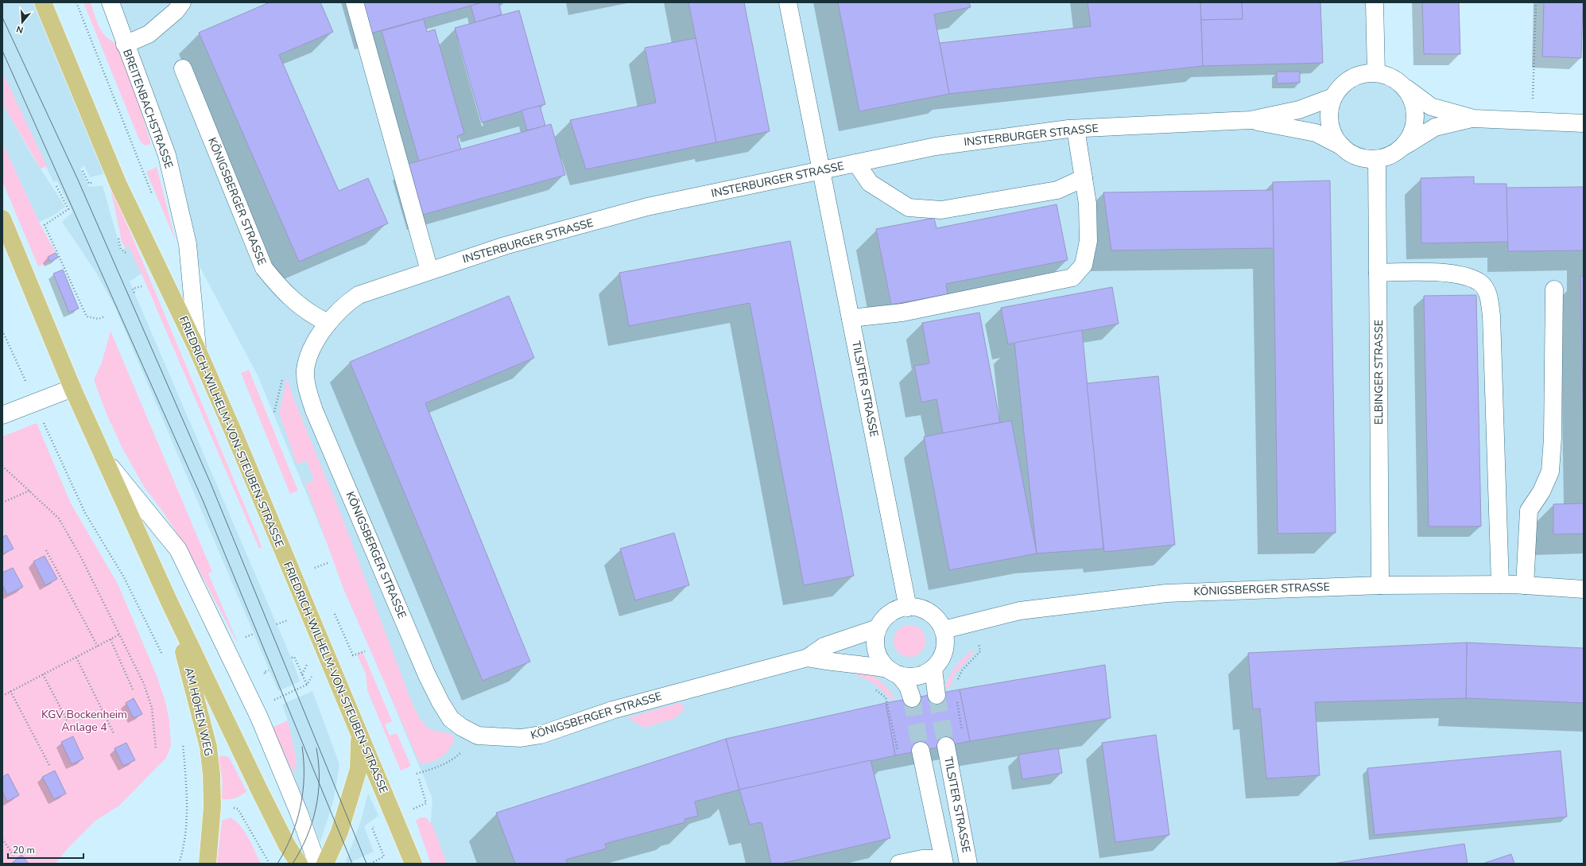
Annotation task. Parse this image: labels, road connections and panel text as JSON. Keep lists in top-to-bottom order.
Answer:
{
  "streets": {
    "main road": ["FRIEDRICH-WILHELM-VON-STEUBEN-STRASSE", "AM HOHEN WEG"],
    "street": [
      "BREITENBACHSTRASSE",
      "INSTERBURGER STRASSE",
      "KÖNIGSBERGER STRASSE",
      "ELBINGER STRASSE",
      "TILSITER STRASSE"
    ]
  },
  "crossings": [
    ["BREITENBACHSTRASSE", "FRIEDRICH-WILHELM-VON-STEUBEN-STRASSE"],
    ["INSTERBURGER STRASSE", "KÖNIGSBERGER STRASSE"],
    ["INSTERBURGER STRASSE", "ELBINGER STRASSE"],
    ["INSTERBURGER STRASSE", "TILSITER STRASSE"],
    ["KÖNIGSBERGER STRASSE", "ELBINGER STRASSE"],
    ["KÖNIGSBERGER STRASSE", "TILSITER STRASSE"]
  ],
  "parks": ["KGV Bockenheim Anlage 4"],
  "scale_bar": "20 m",
  "north": "bottom"
}
